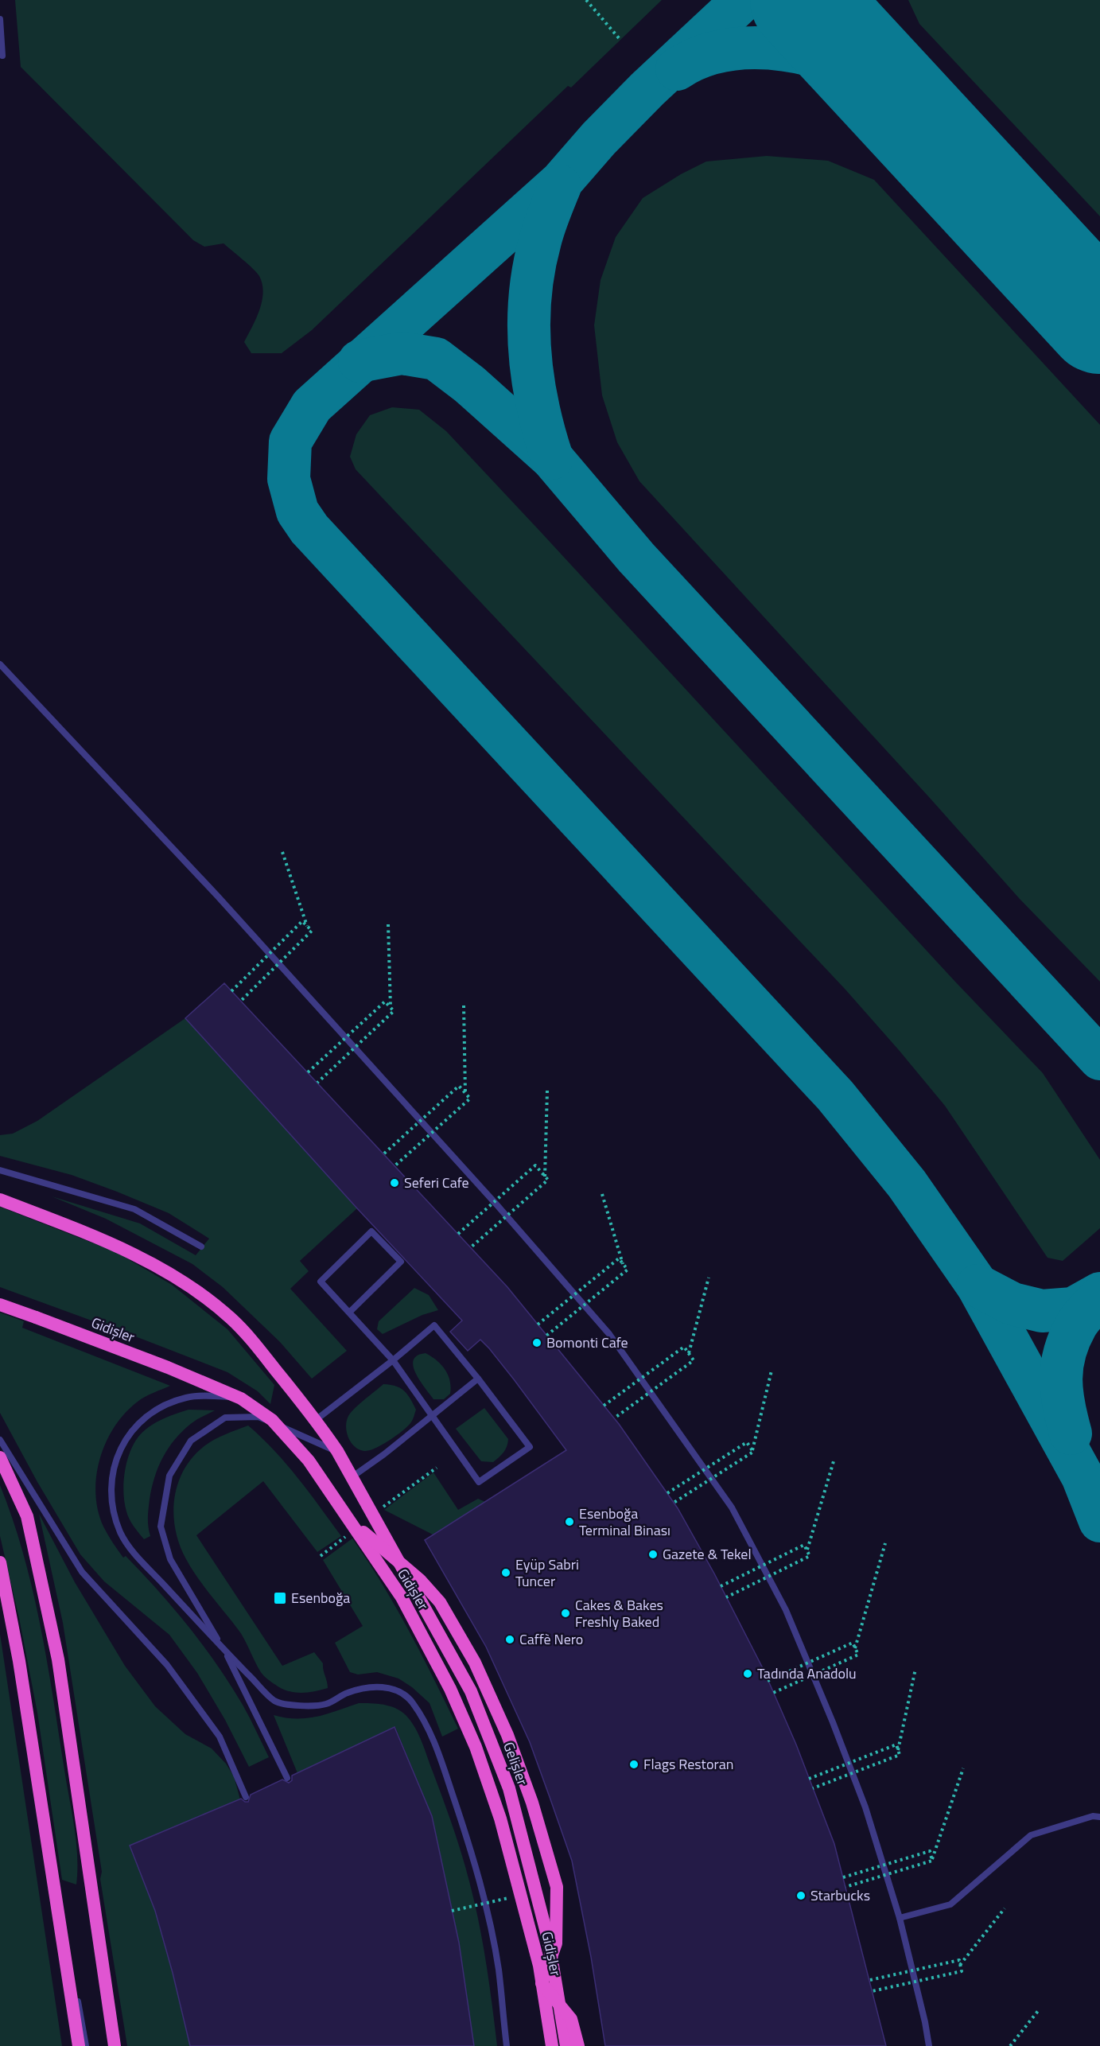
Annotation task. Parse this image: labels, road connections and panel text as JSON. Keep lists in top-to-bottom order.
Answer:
{
  "streets": {
    "highway": ["Gidişler", "Gelişler"]
  },
  "places": {
    "other": [
      "Seferi Cafe",
      "Bomonti Cafe",
      "Esenboğa Terminal Binası",
      "Gazete & Tekel",
      "Eyüp Sabri Tuncer",
      "Cakes & Bakes Freshly Baked",
      "Caffè Nero",
      "Tadında Anadolu",
      "Flags Restoran",
      "Starbucks"
    ],
    "transit": ["Esenboğa"]
  }
}
